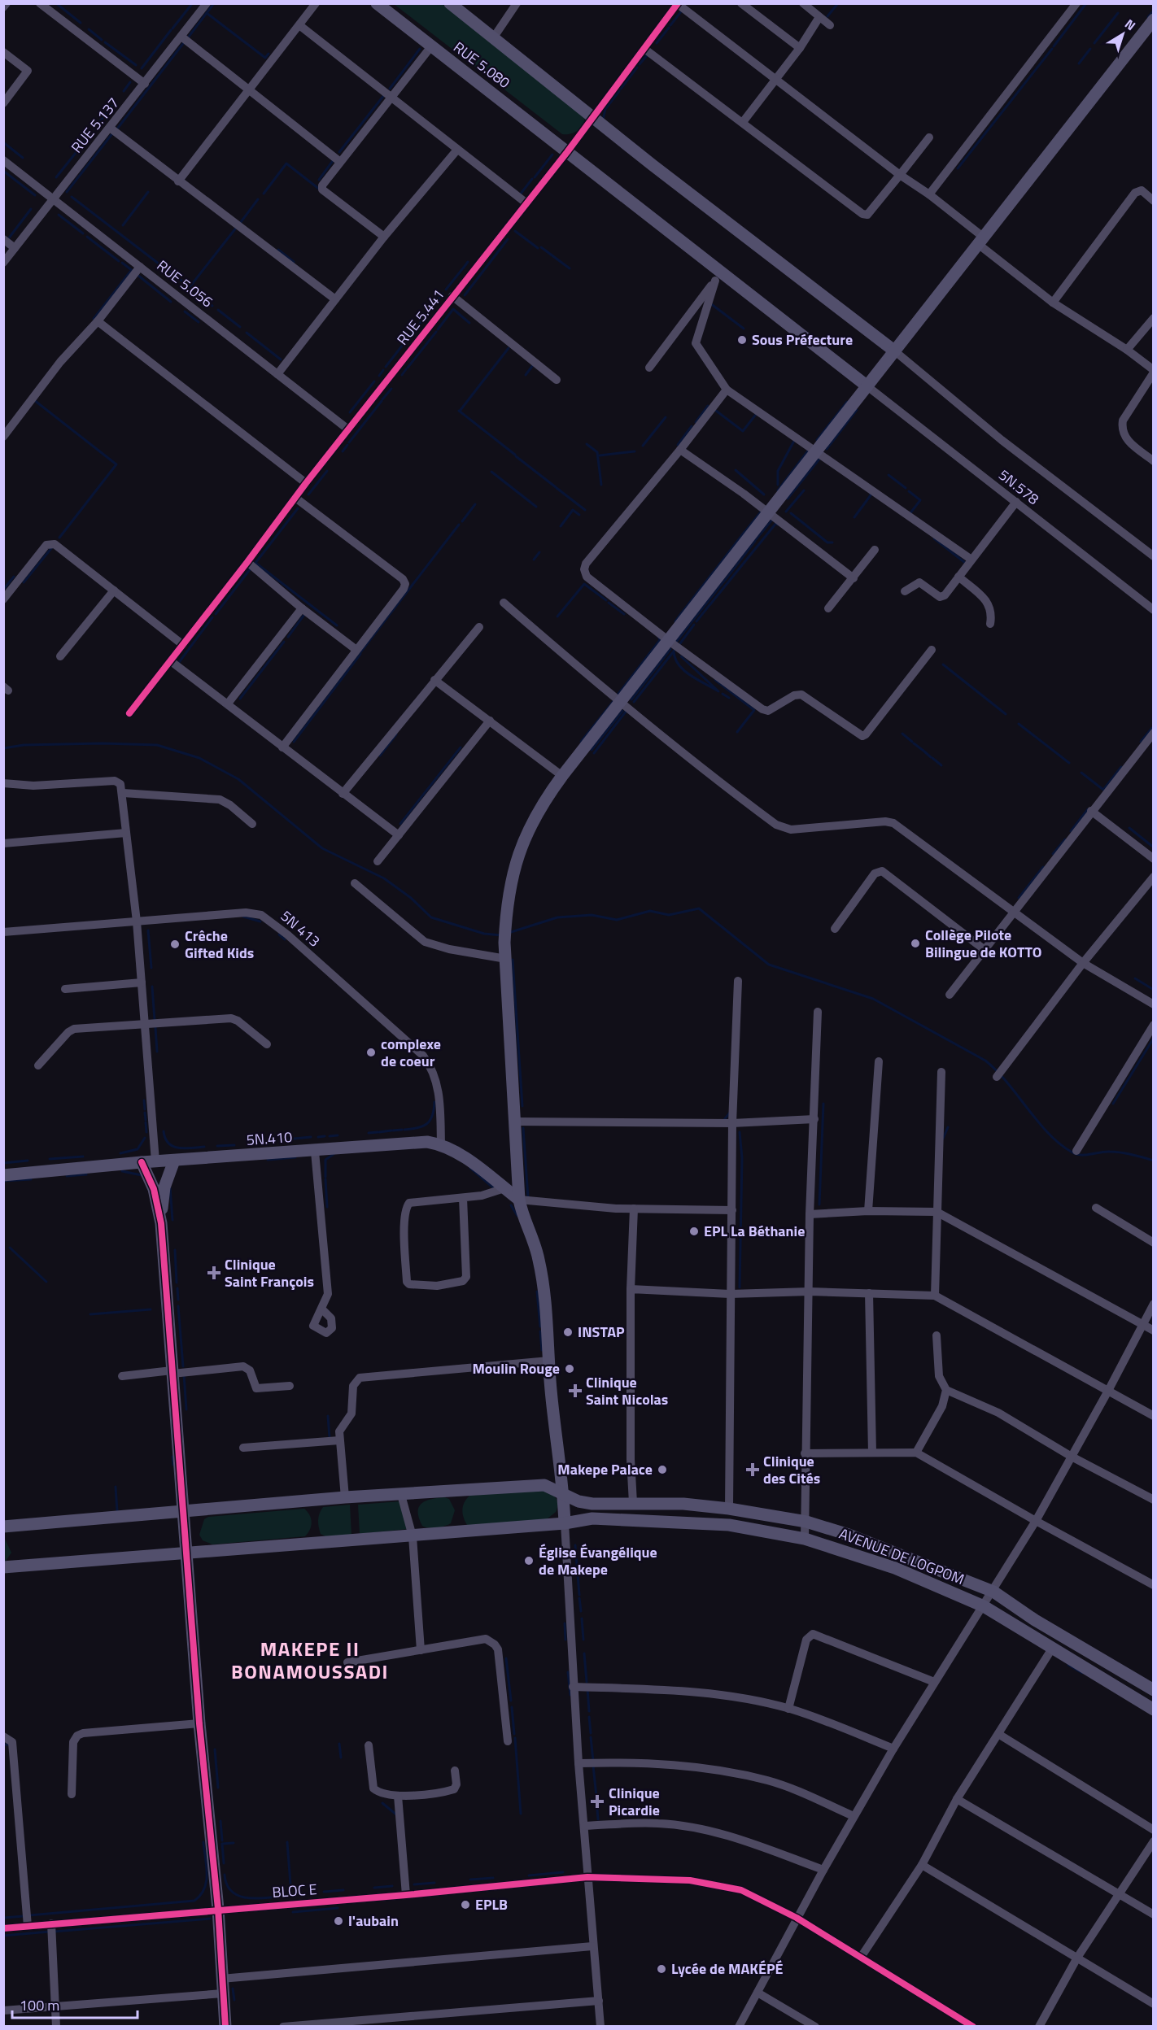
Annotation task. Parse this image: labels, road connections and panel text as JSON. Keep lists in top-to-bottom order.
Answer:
{
  "streets": {
    "main road": ["RUE 5.080", "5N.410", "AVENUE DE LOGPOM"],
    "street": [
      "RUE 5.137",
      "RUE 5.056",
      "RUE 5.441",
      "5N.578",
      "5N 413",
      "BLOC E"
    ]
  },
  "crossings": [
    ["RUE 5.080", "RUE 5.441"],
    ["RUE 5.080", "5N.578"],
    ["RUE 5.137", "RUE 5.056"],
    ["RUE 5.056", "RUE 5.441"],
    ["5N 413", "5N.410"]
  ],
  "districts": ["MAKEPE II BONAMOUSSADI"],
  "places": {
    "other": [
      "Sous Préfecture",
      "Collège Pilote Bilingue de KOTTO",
      "Crêche Gifted Kids",
      "complexe de coeur",
      "EPL La Béthanie",
      "INSTAP",
      "Moulin Rouge",
      "Makepe Palace",
      "Église Évangélique de Makepe",
      "EPLB",
      "l'aubain",
      "Lycée de MAKÉPÉ"
    ],
    "health": [
      "Clinique Saint François",
      "Clinique Saint Nicolas",
      "Clinique des Cités",
      "Clinique Picardie"
    ]
  },
  "scale_bar": "100 m",
  "north": "top right"
}
